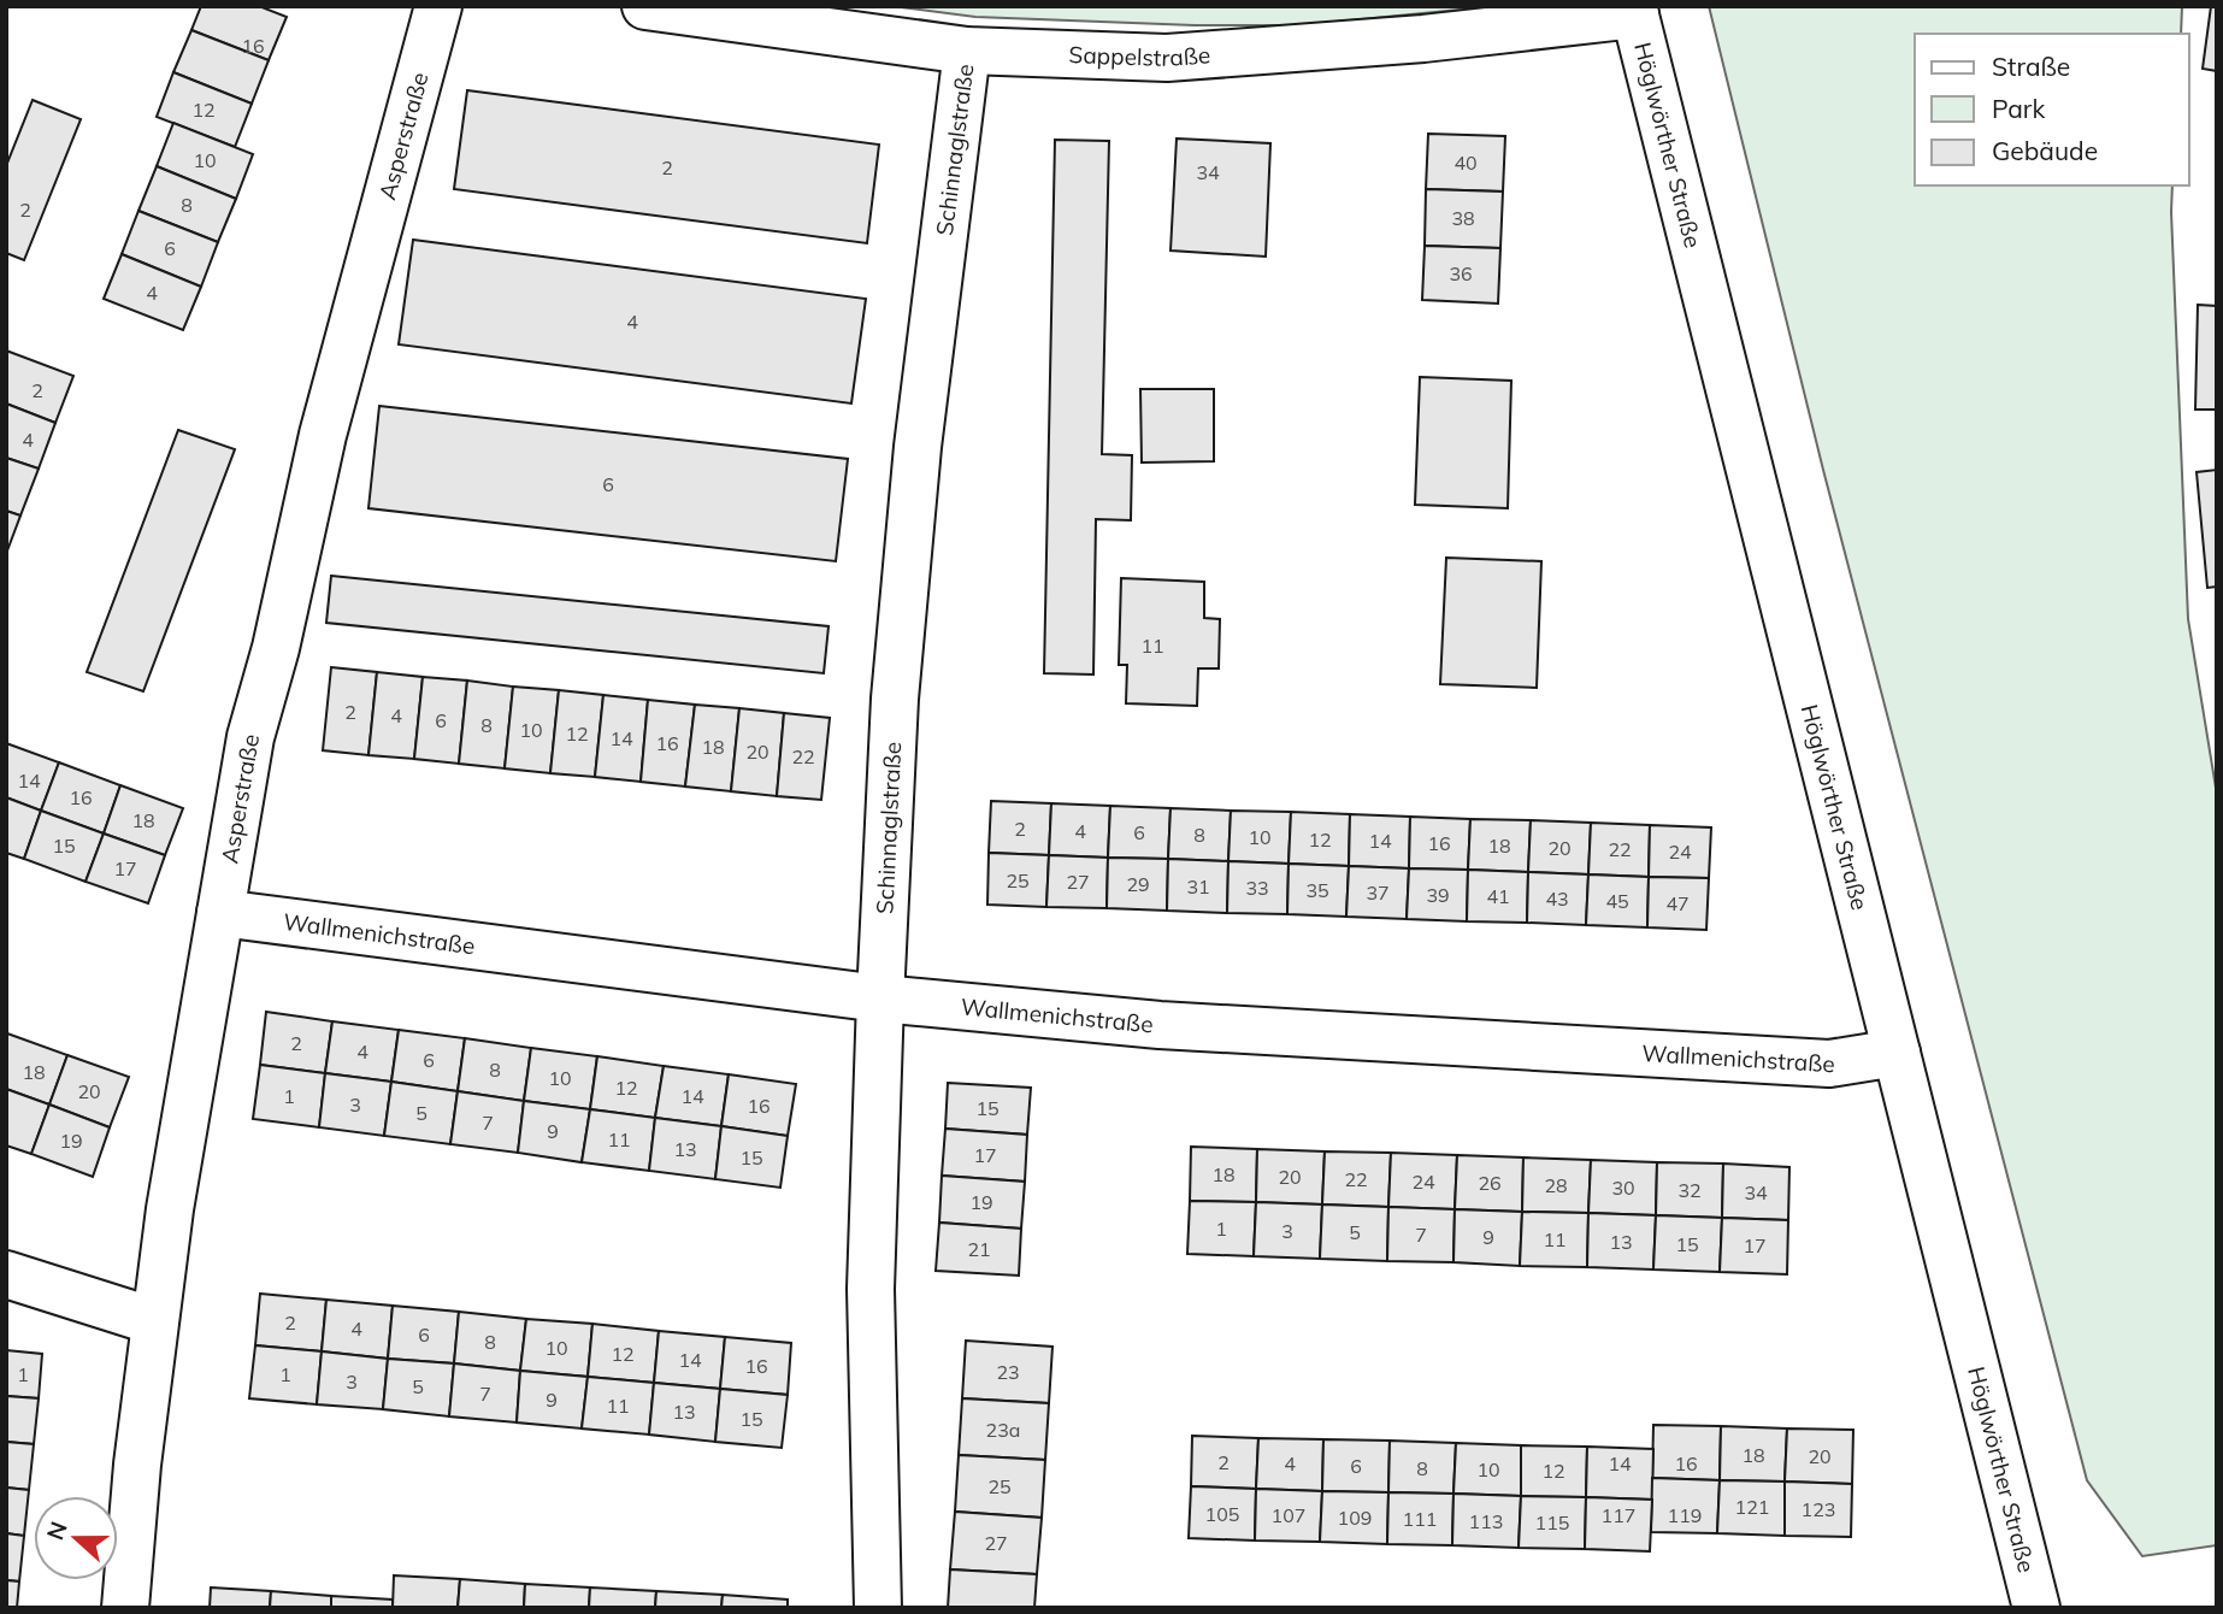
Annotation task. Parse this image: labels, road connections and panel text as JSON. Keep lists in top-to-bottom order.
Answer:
{
  "streets": {
    "street": [
      "Sappelstraße",
      "Asperstraße",
      "Höglwörther Straße",
      "Schinnaglstraße",
      "Wallmenichstraße"
    ]
  },
  "crossings": [
    ["Sappelstraße", "Höglwörther Straße"],
    ["Sappelstraße", "Schinnaglstraße"],
    ["Asperstraße", "Wallmenichstraße"],
    ["Höglwörther Straße", "Wallmenichstraße"],
    ["Schinnaglstraße", "Wallmenichstraße"]
  ],
  "house_numbers": [
    "16",
    "12",
    "10",
    "40",
    "2",
    "34",
    "8",
    "2",
    "38",
    "6",
    "36",
    "4",
    "4",
    "2",
    "4",
    "6",
    "11",
    "2",
    "4",
    "6",
    "8",
    "10",
    "12",
    "14",
    "16",
    "18",
    "20",
    "22",
    "14",
    "16",
    "18",
    "2",
    "4",
    "6",
    "8",
    "10",
    "12",
    "14",
    "16",
    "15",
    "18",
    "20",
    "22",
    "24",
    "17",
    "25",
    "27",
    "29",
    "31",
    "33",
    "35",
    "37",
    "39",
    "41",
    "43",
    "45",
    "47",
    "2",
    "4",
    "6",
    "8",
    "18",
    "10",
    "12",
    "20",
    "1",
    "14",
    "3",
    "16",
    "15",
    "5",
    "7",
    "9",
    "11",
    "19",
    "13",
    "17",
    "15",
    "18",
    "20",
    "22",
    "24",
    "26",
    "28",
    "30",
    "32",
    "34",
    "19",
    "1",
    "3",
    "5",
    "7",
    "9",
    "11",
    "13",
    "15",
    "17",
    "21",
    "2",
    "4",
    "6",
    "8",
    "10",
    "12",
    "14",
    "16",
    "23",
    "1",
    "1",
    "3",
    "5",
    "7",
    "9",
    "11",
    "13",
    "15",
    "23a",
    "18",
    "20",
    "2",
    "4",
    "14",
    "16",
    "6",
    "8",
    "10",
    "12",
    "25",
    "121",
    "123",
    "105",
    "107",
    "117",
    "119",
    "109",
    "111",
    "113",
    "115",
    "27"
  ],
  "legend": ["Straße", "Park", "Gebäude"],
  "north": "left"
}
